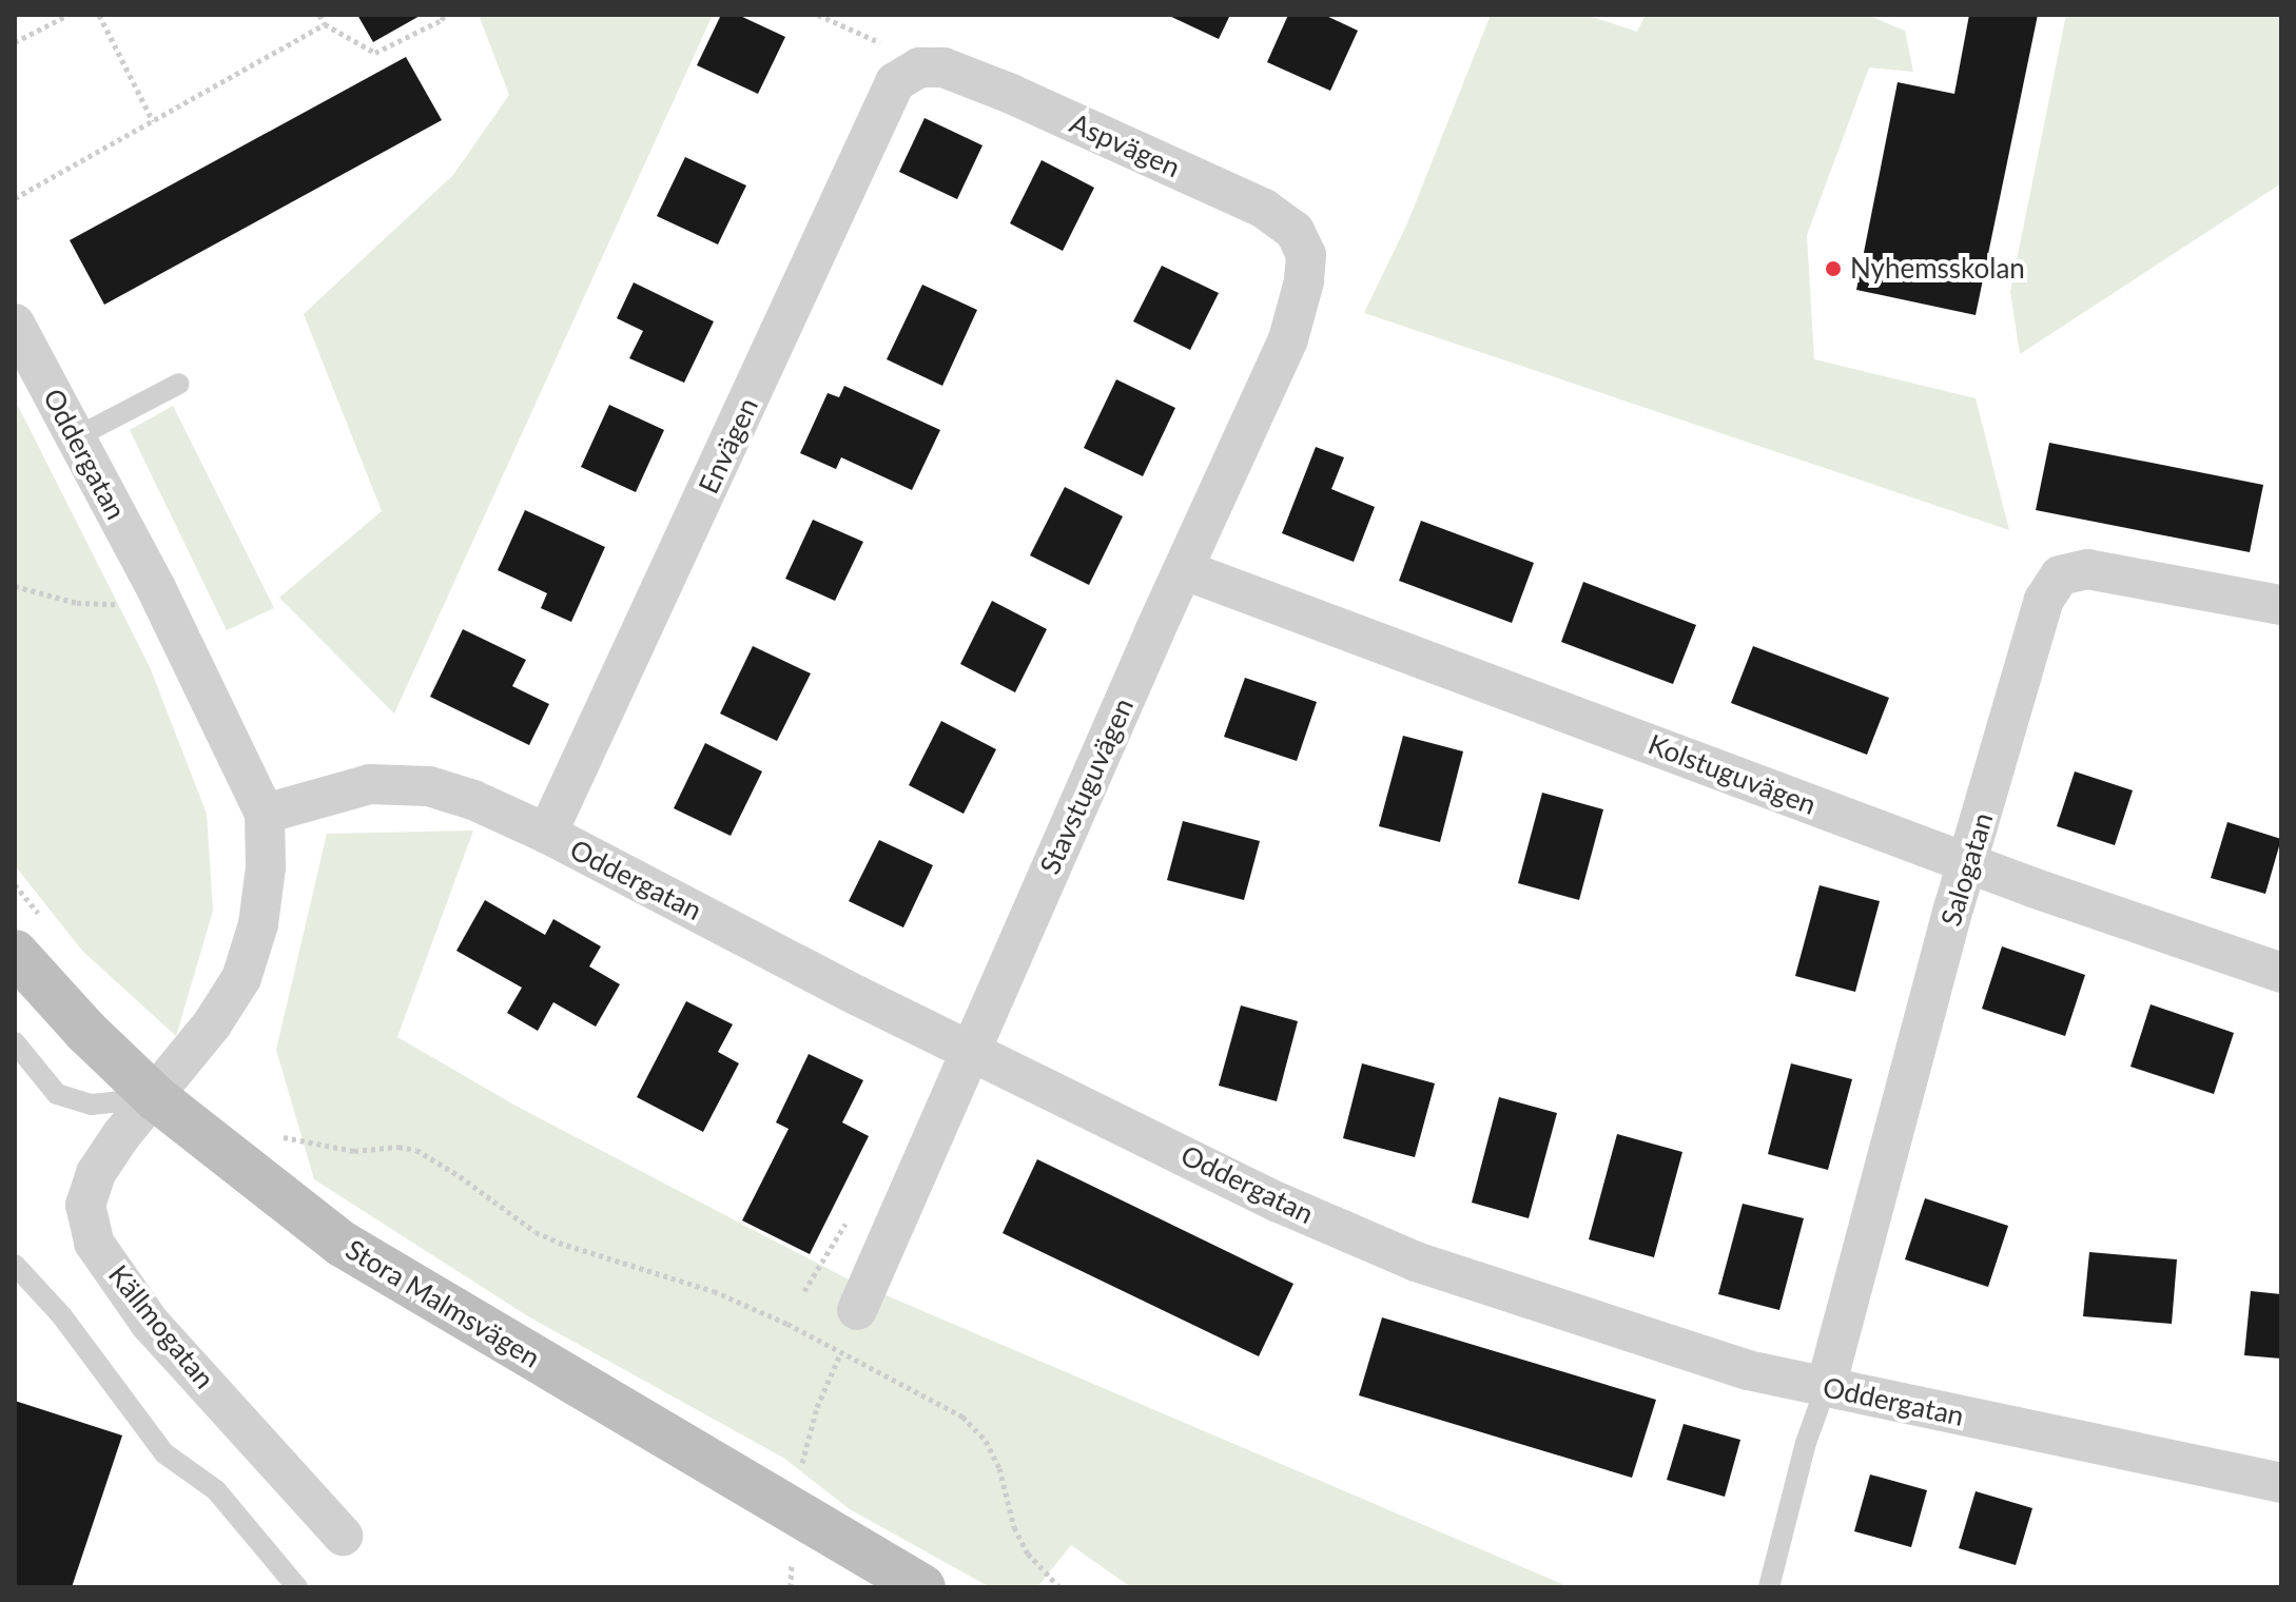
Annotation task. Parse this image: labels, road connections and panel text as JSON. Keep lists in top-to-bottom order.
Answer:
{
  "streets": {
    "street": [
      "Aspvägen",
      "Envägen",
      "Oddergatan",
      "Kolstuguvägen",
      "Stavstuguvägen",
      "Salogatan",
      "Stora Malmsvägen",
      "Källmogatan"
    ]
  },
  "crossings": [
    ["Aspvägen", "Envägen"],
    ["Aspvägen", "Stavstuguvägen"],
    ["Envägen", "Oddergatan"],
    ["Oddergatan", "Stavstuguvägen"],
    ["Oddergatan", "Salogatan"],
    ["Oddergatan", "Stora Malmsvägen"],
    ["Oddergatan", "Källmogatan"],
    ["Kolstuguvägen", "Stavstuguvägen"],
    ["Kolstuguvägen", "Salogatan"],
    ["Stora Malmsvägen", "Källmogatan"]
  ],
  "places": ["Nyhemsskolan"]
}
